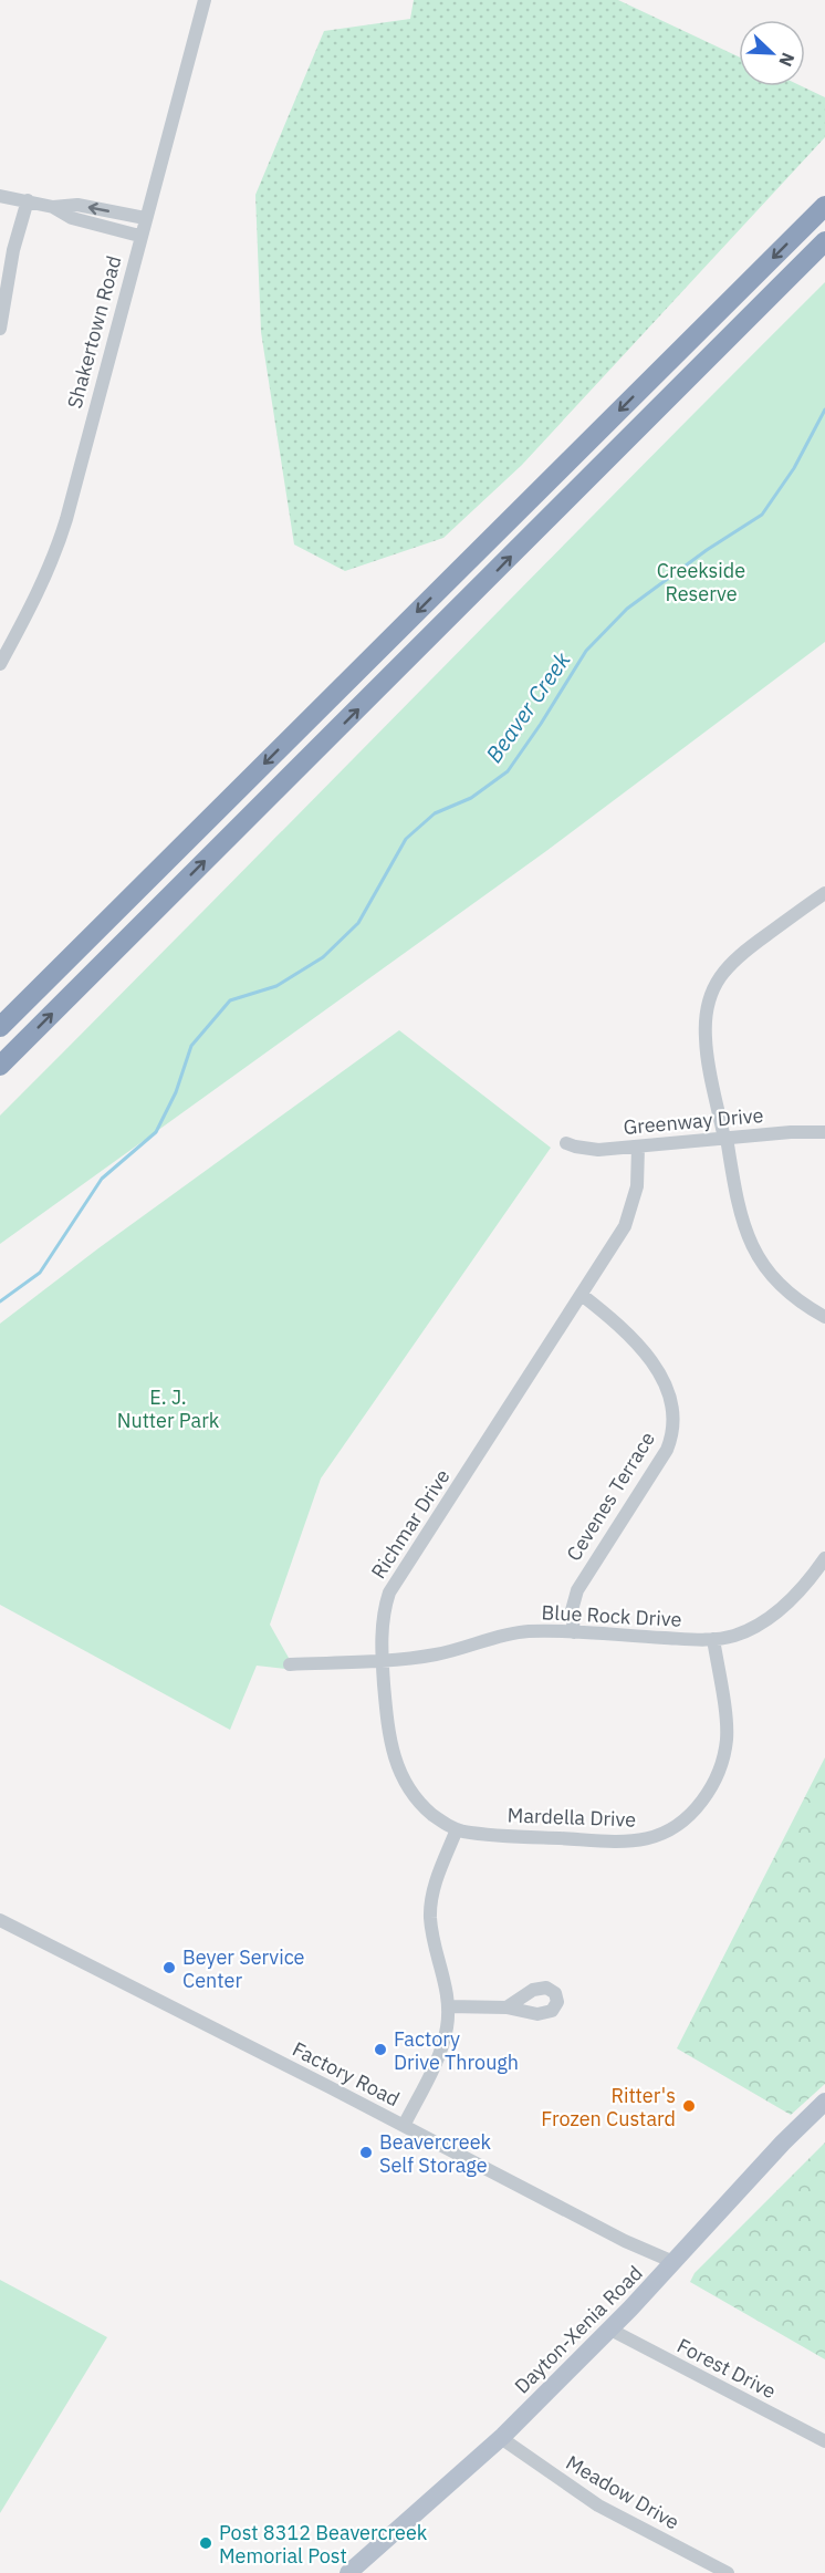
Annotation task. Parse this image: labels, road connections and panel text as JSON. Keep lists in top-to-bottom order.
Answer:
{
  "streets": {
    "main road": ["Dayton-Xenia Road"],
    "street": [
      "Shakertown Road",
      "Greenway Drive",
      "Cevenes Terrace",
      "Richmar Drive",
      "Blue Rock Drive",
      "Mardella Drive",
      "Factory Road",
      "Forest Drive",
      "Meadow Drive"
    ]
  },
  "crossings": [
    ["Greenway Drive", "Richmar Drive"],
    ["Cevenes Terrace", "Richmar Drive"],
    ["Cevenes Terrace", "Blue Rock Drive"],
    ["Richmar Drive", "Blue Rock Drive"],
    ["Richmar Drive", "Mardella Drive"],
    ["Blue Rock Drive", "Mardella Drive"],
    ["Factory Road", "Dayton-Xenia Road"],
    ["Dayton-Xenia Road", "Forest Drive"],
    ["Dayton-Xenia Road", "Meadow Drive"]
  ],
  "water": ["Beaver Creek"],
  "parks": ["Creekside Reserve", "E. J. Nutter Park"],
  "places": [
    "Beyer Service Center",
    "Factory Drive Through",
    "Ritter's Frozen Custard",
    "Beavercreek Self Storage",
    "Post 8312 Beavercreek Memorial Post"
  ],
  "north": "bottom right"
}
